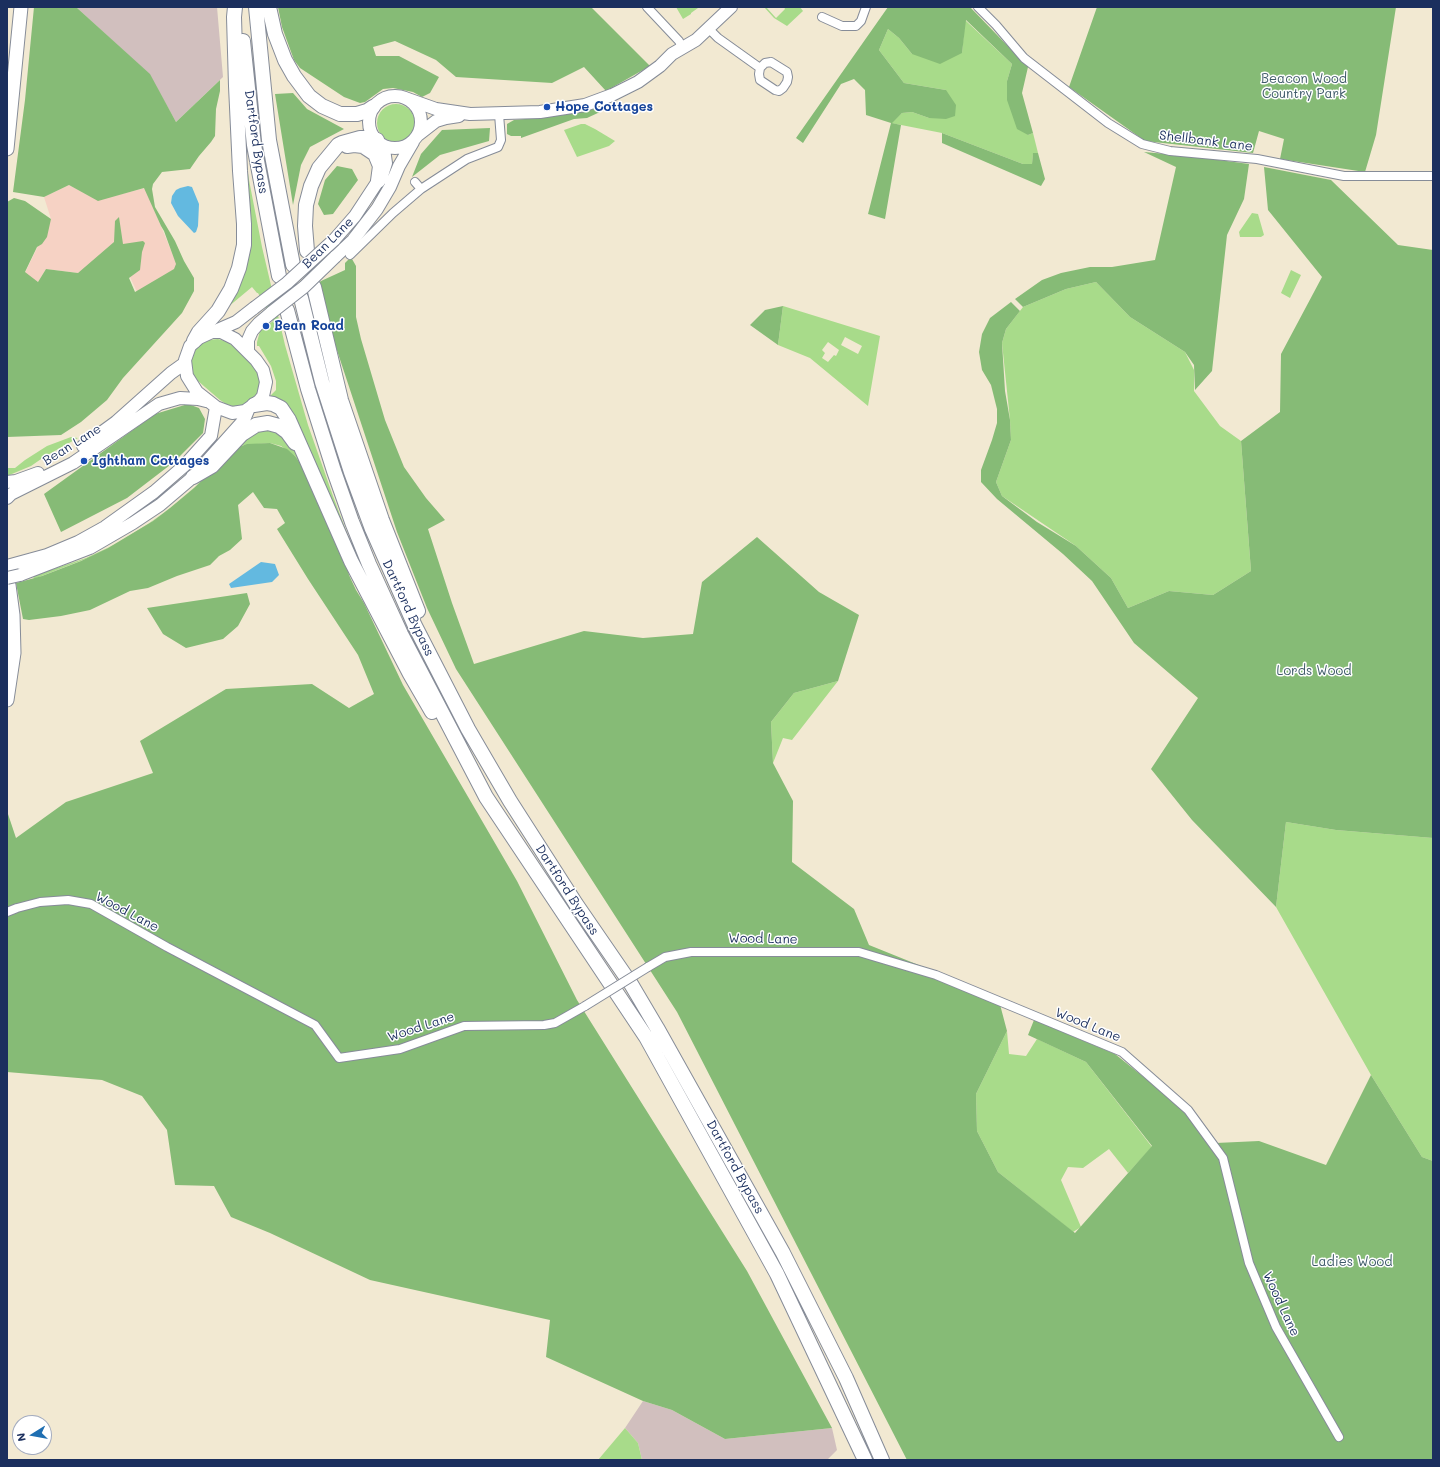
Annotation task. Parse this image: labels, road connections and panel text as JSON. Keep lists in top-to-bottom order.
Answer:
{
  "streets": {
    "highway": ["Dartford Bypass"],
    "main road": ["Bean Lane"],
    "street": ["Shellbank Lane", "Wood Lane"]
  },
  "parks": ["Beacon Wood Country Park", "Lords Wood", "Ladies Wood"],
  "places": ["Hope Cottages", "Bean Road", "Ightham Cottages"],
  "north": "left"
}
